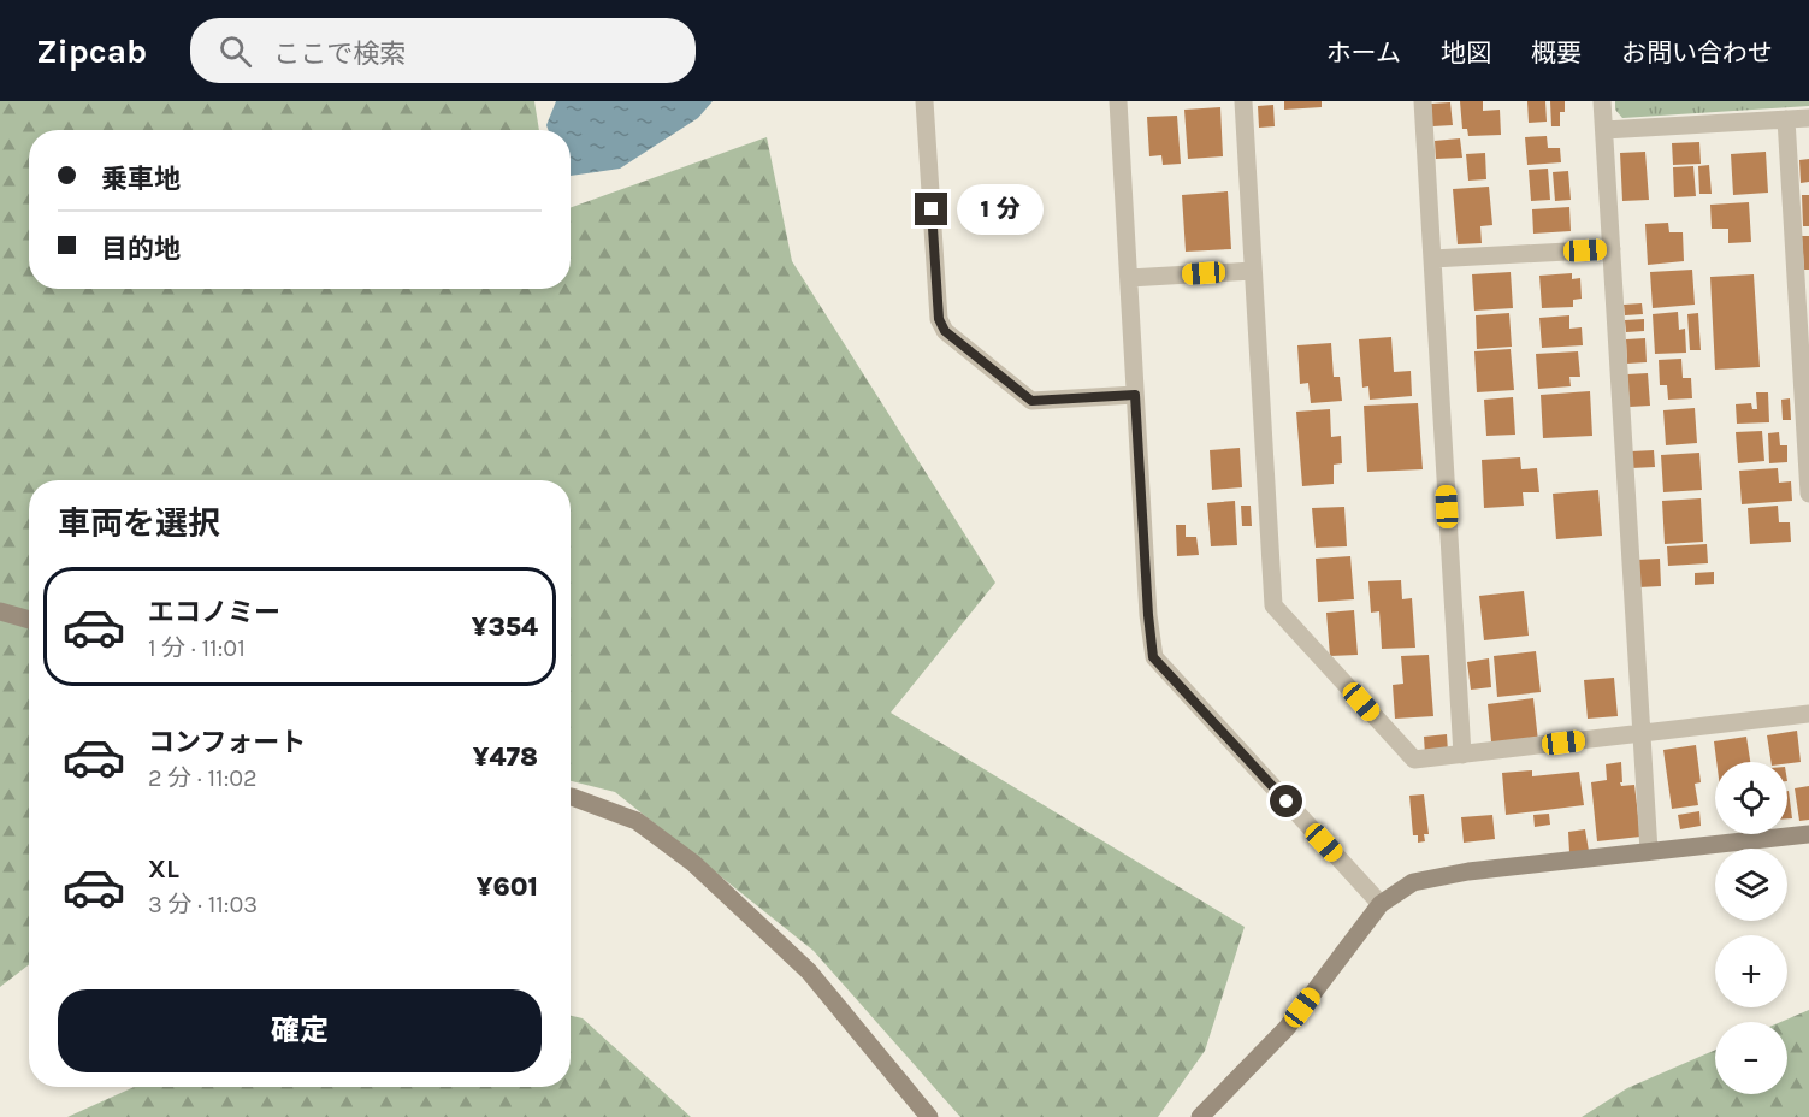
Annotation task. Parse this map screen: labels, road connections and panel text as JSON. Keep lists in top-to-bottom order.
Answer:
{
  "page": {
    "header": "Zipcab",
    "search": "ここで検索",
    "nav": [
      "ホーム",
      "地図",
      "概要",
      "お問い合わせ"
    ],
    "banner": ["乗車地", "目的地"],
    "bubble": "1 分",
    "heading": "車両を選択",
    "list": [
      {
        "name": "エコノミー",
        "note": "1 分 · 11:01",
        "value": "¥354"
      },
      {
        "name": "コンフォート",
        "note": "2 分 · 11:02",
        "value": "¥478"
      },
      {
        "name": "XL",
        "note": "3 分 · 11:03",
        "value": "¥601"
      }
    ],
    "map_buttons": ["+", "−"],
    "buttons": "確定"
  }
}
